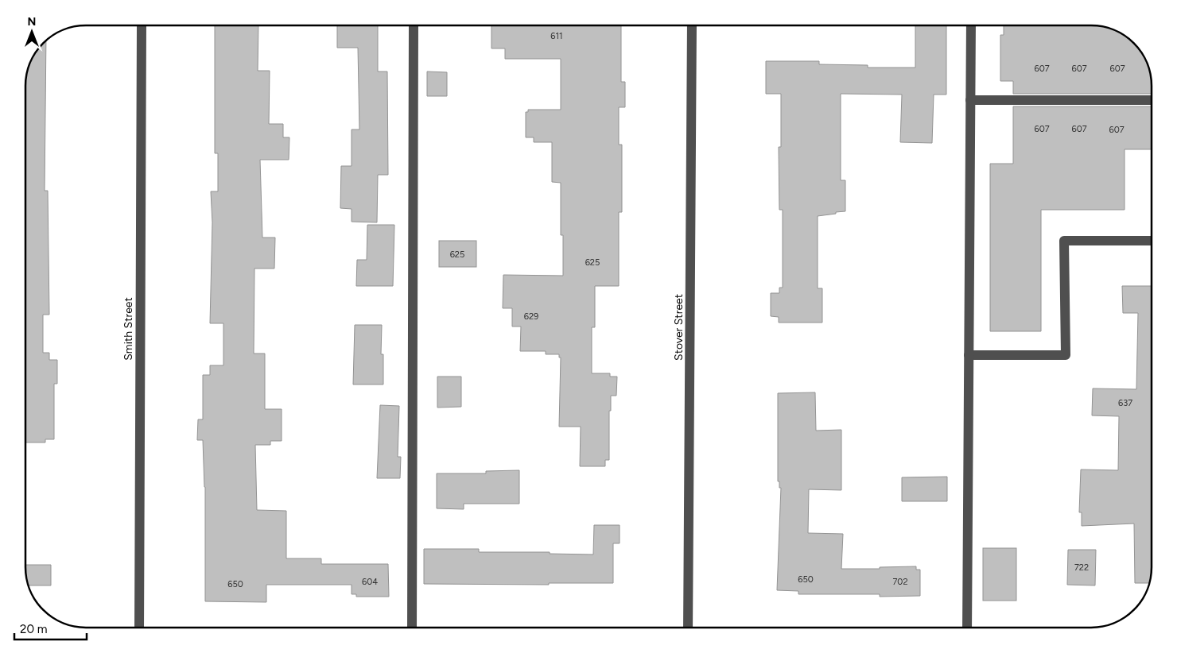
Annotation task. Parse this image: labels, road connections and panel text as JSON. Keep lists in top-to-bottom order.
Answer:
{
  "streets": {
    "street": ["Stover Street", "Smith Street"]
  },
  "house_numbers": [
    "611",
    "607",
    "607",
    "607",
    "607",
    "607",
    "607",
    "625",
    "625",
    "629",
    "637",
    "722",
    "650",
    "604",
    "702",
    "650"
  ],
  "scale_bar": "20 m",
  "north": "top"
}
